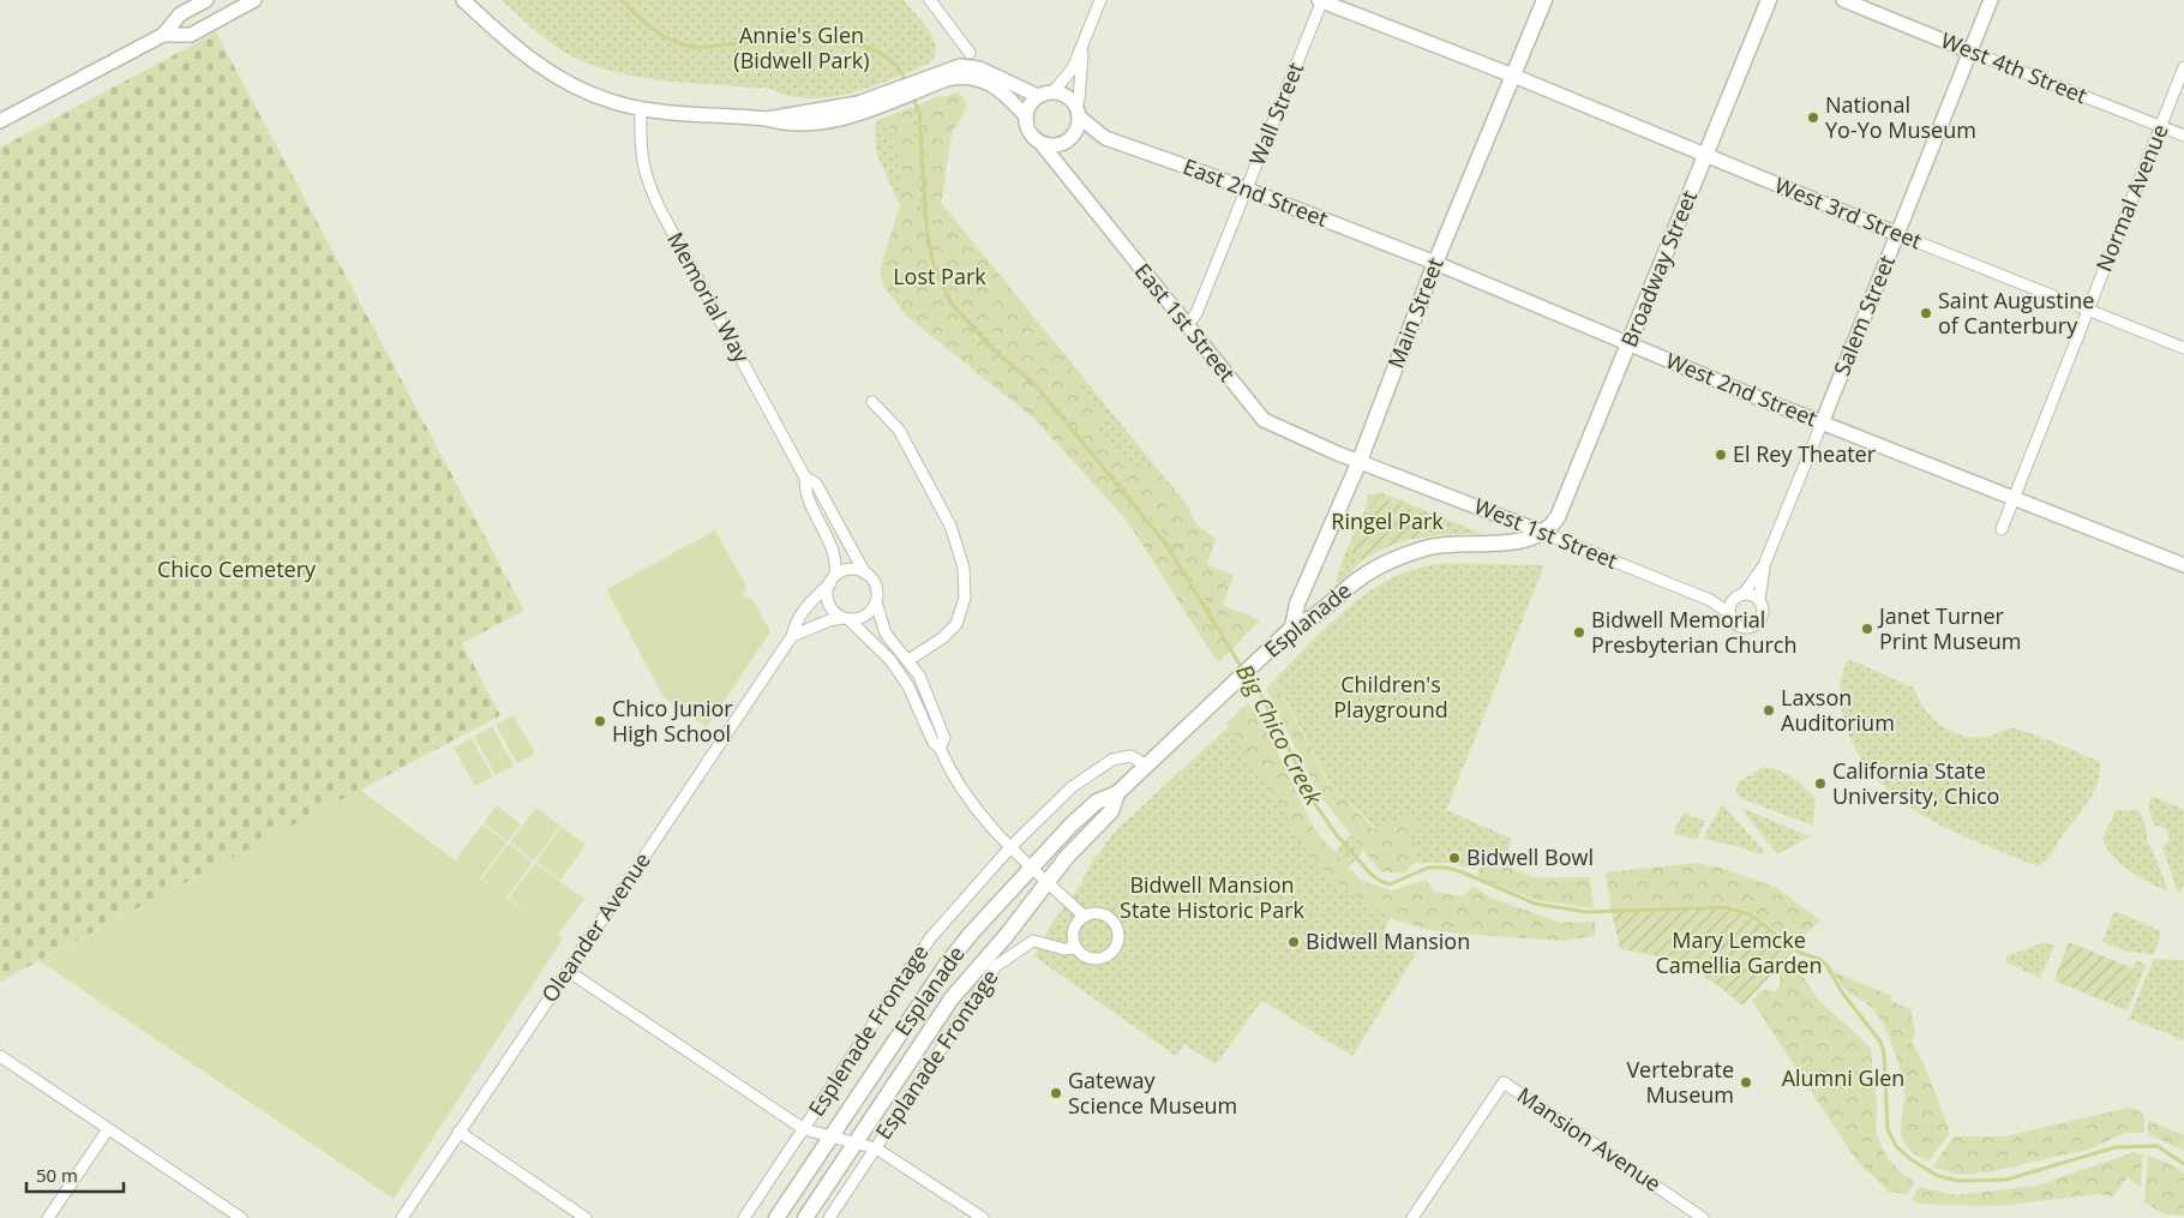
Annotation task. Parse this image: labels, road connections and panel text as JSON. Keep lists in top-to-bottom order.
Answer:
{
  "streets": {
    "main road": ["Broadway Street", "Main Street", "Esplanade"],
    "street": [
      "West 4th Street",
      "Wall Street",
      "East 2nd Street",
      "Normal Avenue",
      "West 3rd Street",
      "Memorial Way",
      "Salem Street",
      "East 1st Street",
      "West 2nd Street",
      "West 1st Street",
      "Oleander Avenue",
      "Esplenade Frontage",
      "Esplanade Frontage",
      "Mansion Avenue"
    ]
  },
  "crossings": [
    ["West 4th Street", "Normal Avenue"],
    ["West 4th Street", "Salem Street"],
    ["Wall Street", "East 2nd Street"],
    ["Wall Street", "West 3rd Street"],
    ["Wall Street", "East 1st Street"],
    ["East 2nd Street", "Main Street"],
    ["East 2nd Street", "East 1st Street"],
    ["East 2nd Street", "West 2nd Street"],
    ["Normal Avenue", "West 3rd Street"],
    ["Normal Avenue", "West 2nd Street"],
    ["West 3rd Street", "Broadway Street"],
    ["West 3rd Street", "Main Street"],
    ["West 3rd Street", "Salem Street"],
    ["Broadway Street", "West 2nd Street"],
    ["Broadway Street", "West 1st Street"],
    ["Broadway Street", "Esplanade"],
    ["Memorial Way", "Oleander Avenue"],
    ["Main Street", "East 1st Street"],
    ["Main Street", "West 2nd Street"],
    ["Main Street", "West 1st Street"],
    ["Main Street", "Esplanade"],
    ["Salem Street", "West 2nd Street"],
    ["Salem Street", "West 1st Street"],
    ["East 1st Street", "West 1st Street"],
    ["West 1st Street", "Esplanade"],
    ["Esplanade", "Esplenade Frontage"]
  ],
  "water": ["Big Chico Creek"],
  "parks": [
    "Annie's Glen (Bidwell Park)",
    "Lost Park",
    "Ringel Park",
    "Chico Cemetery",
    "Children's Playground",
    "Bidwell Mansion State Historic Park",
    "Mary Lemcke Camellia Garden",
    "Alumni Glen"
  ],
  "places": [
    "National Yo-Yo Museum",
    "Saint Augustine of Canterbury",
    "El Rey Theater",
    "Janet Turner Print Museum",
    "Bidwell Memorial Presbyterian Church",
    "Laxson Auditorium",
    "Chico Junior High School",
    "California State University, Chico",
    "Bidwell Bowl",
    "Bidwell Mansion",
    "Vertebrate Museum",
    "Gateway Science Museum"
  ],
  "scale_bar": "50 m"
}
